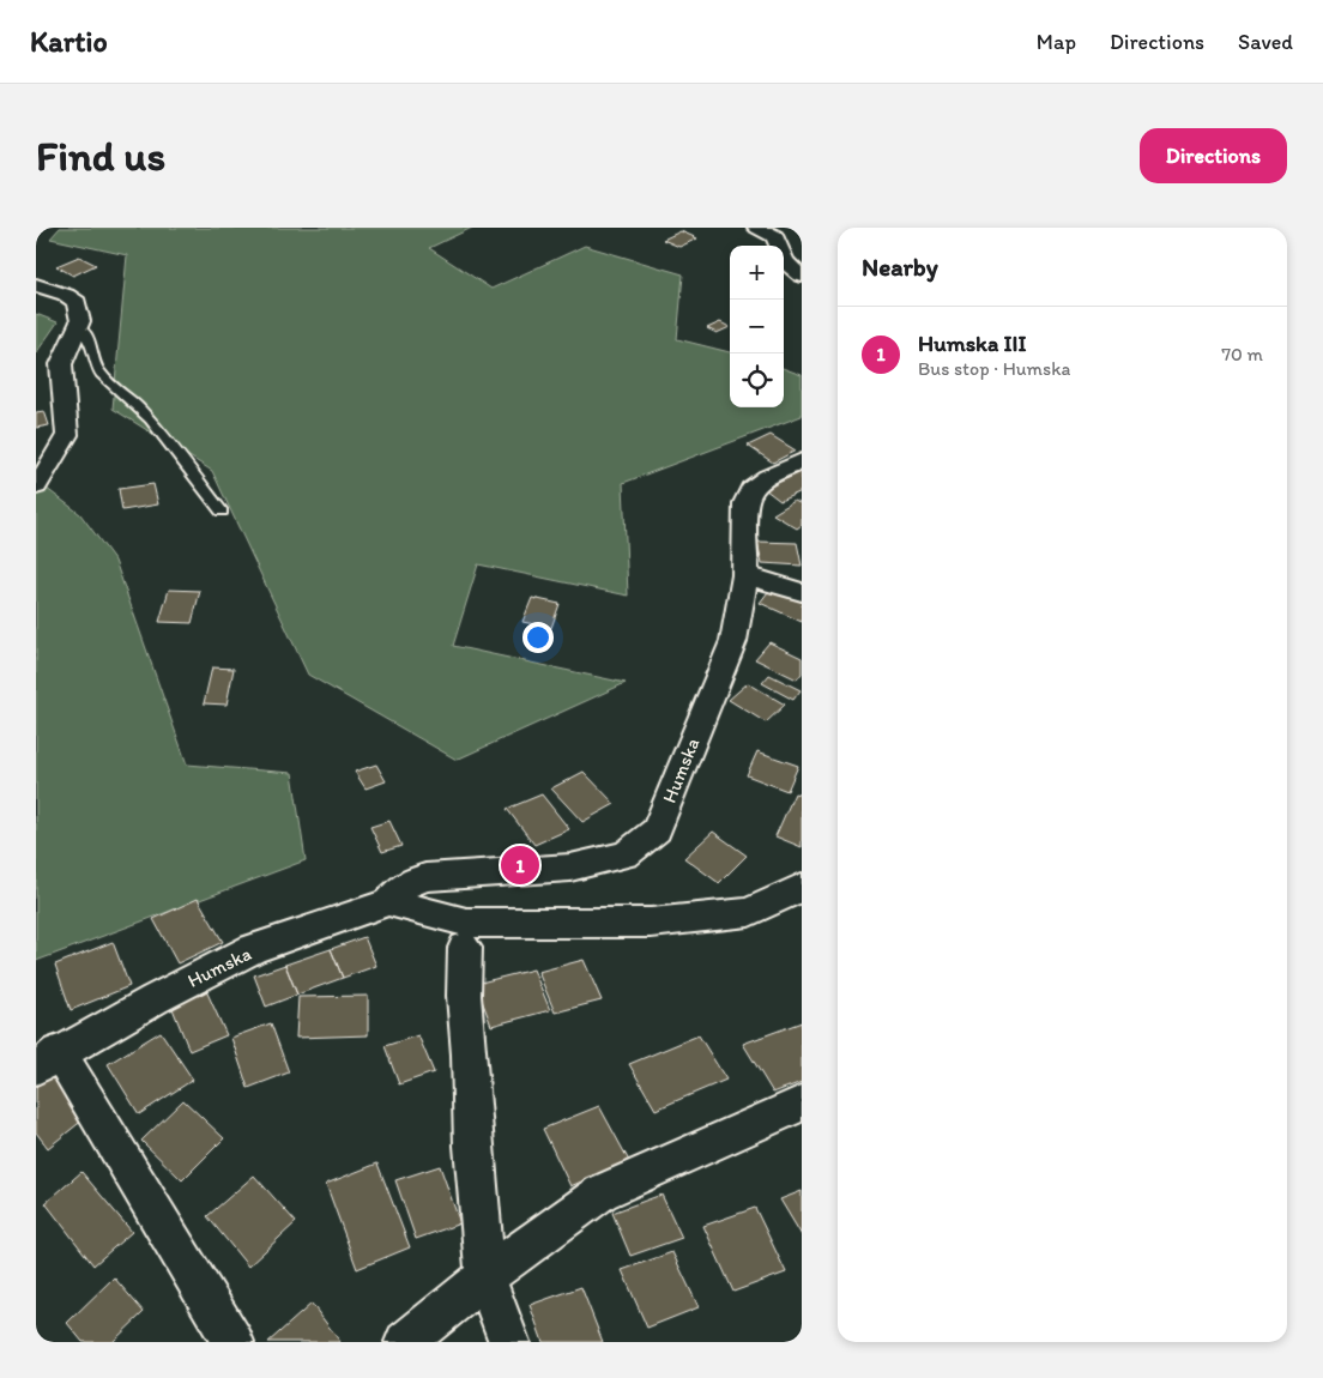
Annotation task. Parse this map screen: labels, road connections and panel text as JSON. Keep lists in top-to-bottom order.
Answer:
{
  "streets": {
    "street": ["Humska"]
  },
  "page": {
    "header": "Kartio",
    "nav": ["Map", "Directions", "Saved"],
    "buttons": "Directions",
    "title": "Find us",
    "heading": "Nearby",
    "map_buttons": ["+", "−"],
    "list": [
      {
        "mark": "1",
        "name": "Humska III",
        "note": "Bus stop · Humska",
        "value": "70 m"
      }
    ],
    "pins": "1"
  }
}
